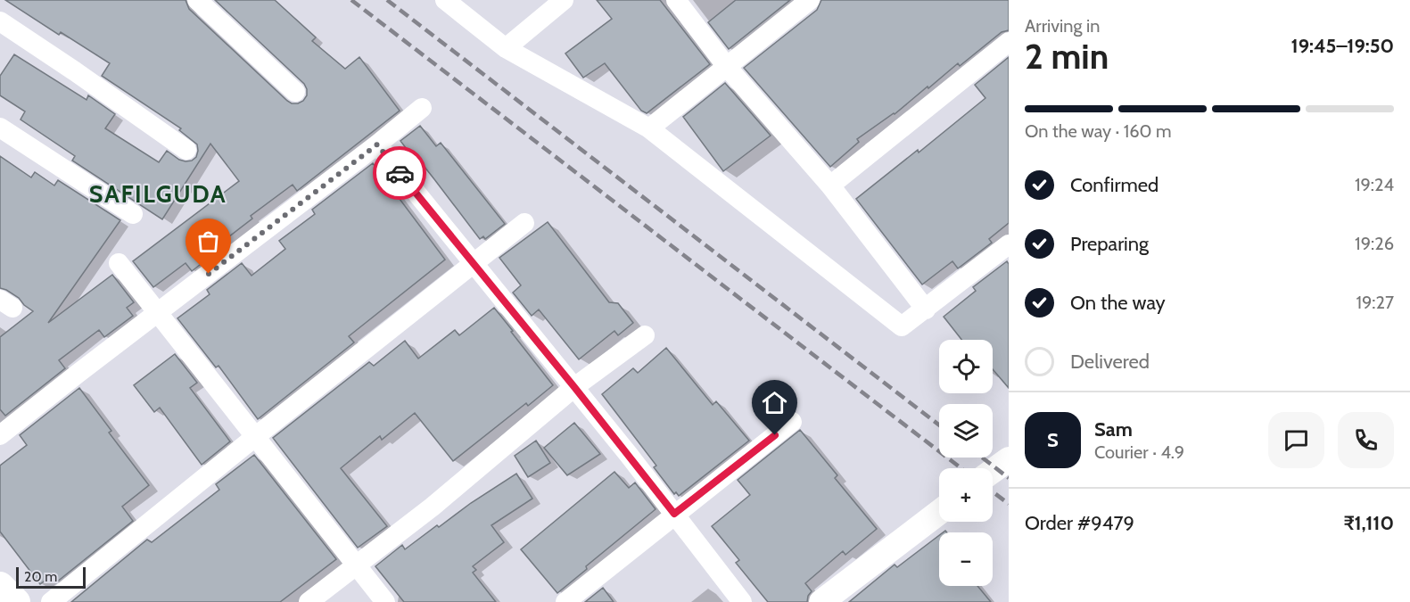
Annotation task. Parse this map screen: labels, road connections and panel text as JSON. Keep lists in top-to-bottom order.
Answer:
{
  "districts": ["SAFILGUDA"],
  "scale_bar": "20 m",
  "page": {
    "heading": ["2 min", "Arriving in", "19:45–19:50"],
    "panel": [
      "Sam",
      "Courier · 4.9",
      "Order #9479",
      "₹1,110"
    ],
    "bar": "On the way · 160 m",
    "list": [
      ["Confirmed", "19:24"],
      ["Preparing", "19:26"],
      ["On the way", "19:27"],
      "Delivered"
    ],
    "map_buttons": ["+", "−"],
    "round": "S",
    "scale": "20 m"
  }
}
